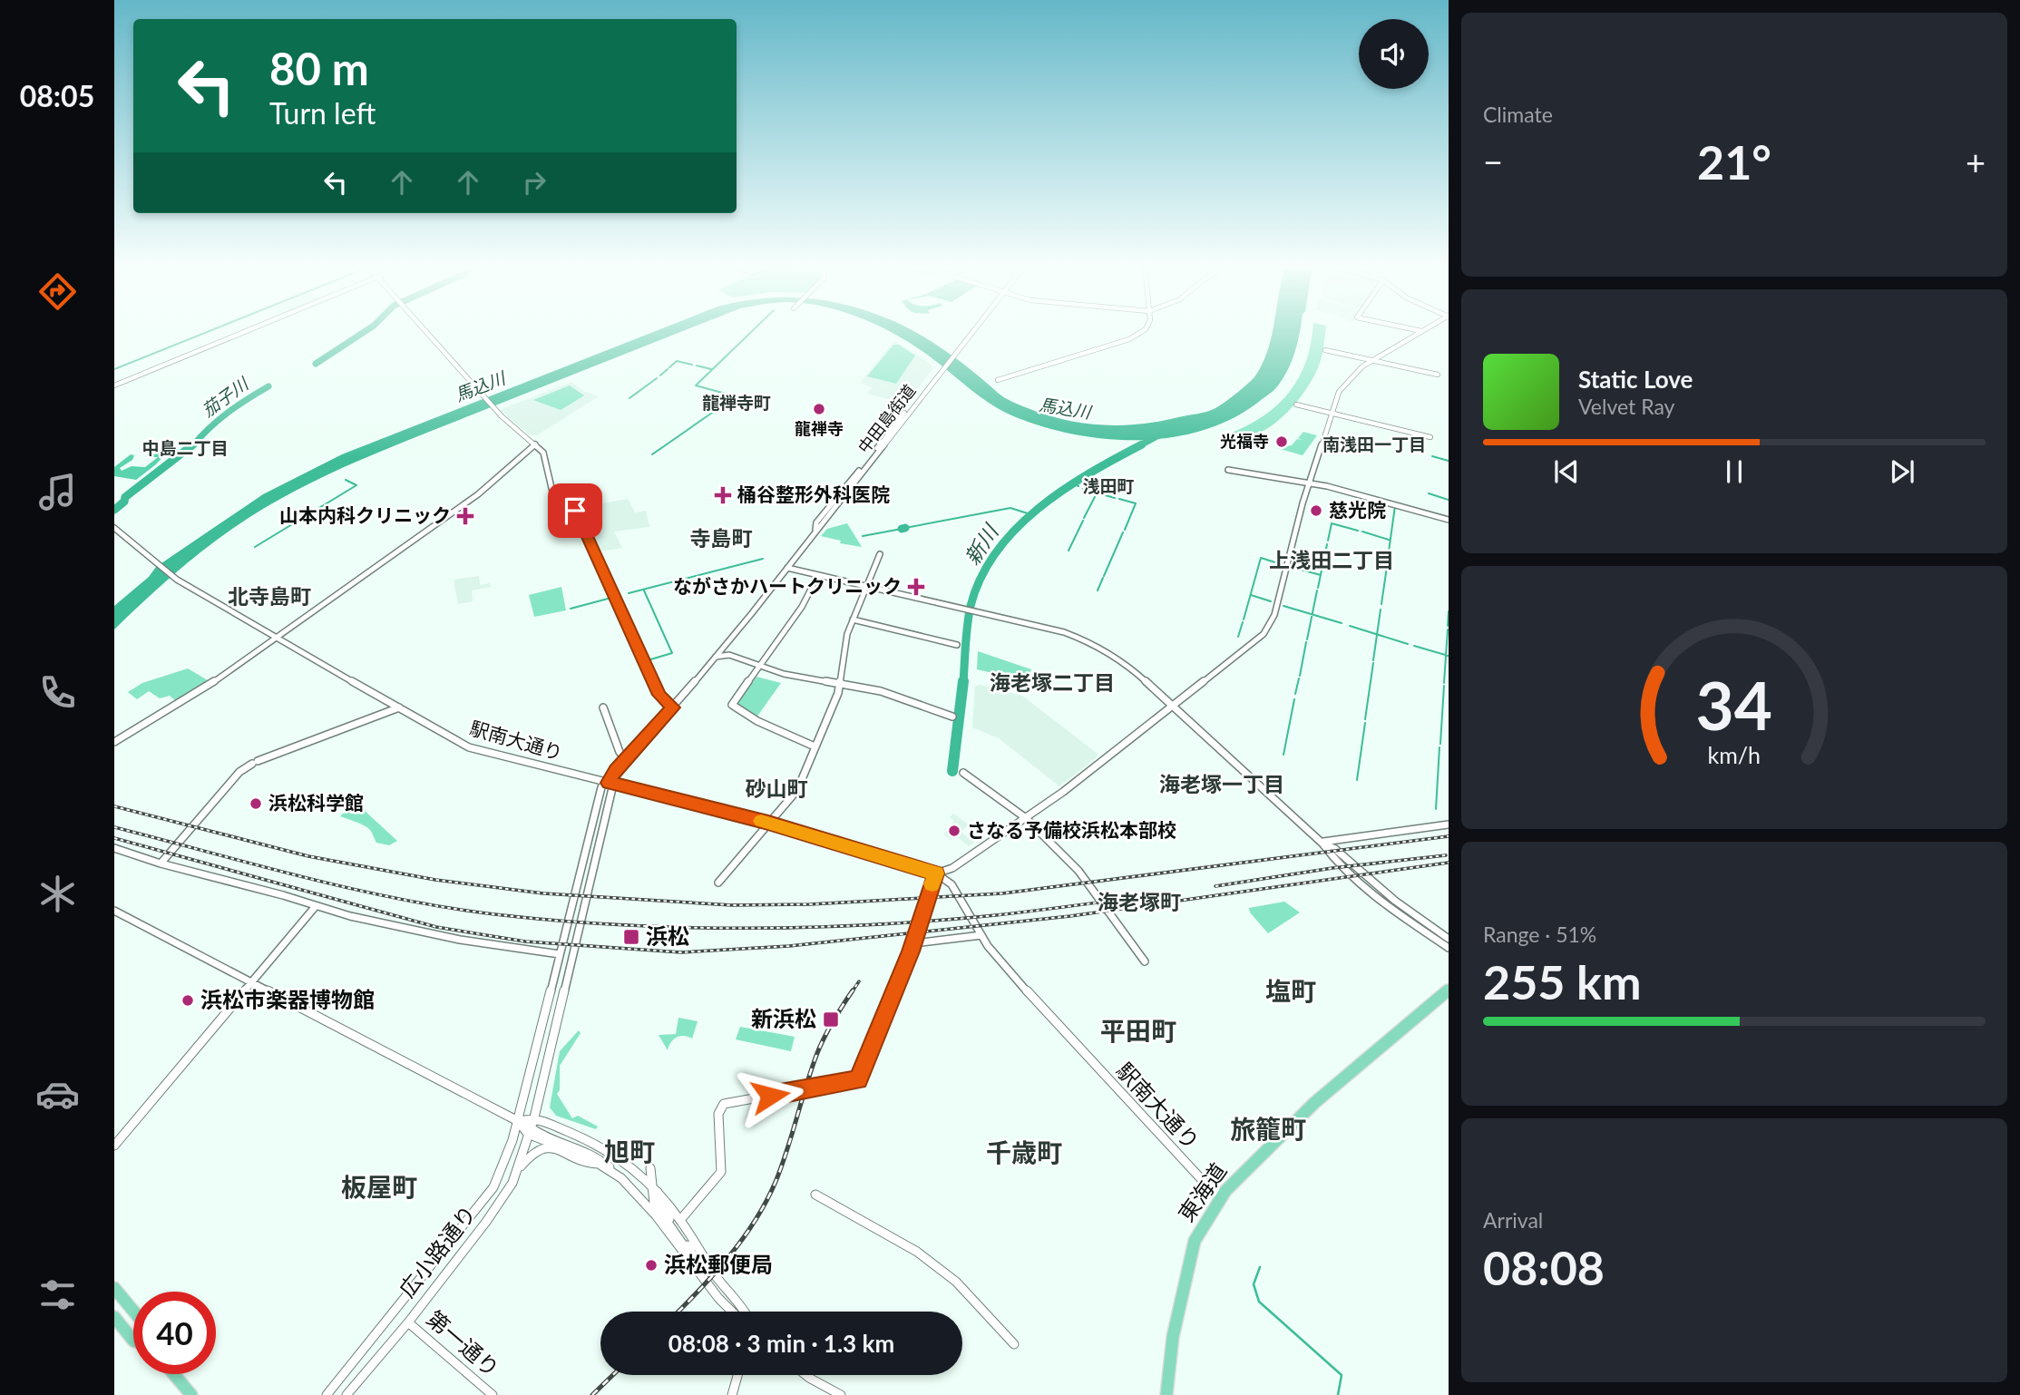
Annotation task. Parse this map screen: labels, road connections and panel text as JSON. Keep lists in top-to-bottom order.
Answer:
{
  "streets": {
    "highway": ["東海道"],
    "street": [
      "中田島街道",
      "駅南大通り",
      "広小路通り",
      "第一通り"
    ]
  },
  "crossings": [
    ["中田島街道", "駅南大通り"],
    ["中田島街道", "広小路通り"],
    ["駅南大通り", "東海道"],
    ["駅南大通り", "広小路通り"],
    ["広小路通り", "第一通り"]
  ],
  "districts": [
    "龍禅寺町",
    "南浅田一丁目",
    "中島二丁目",
    "浅田町",
    "寺島町",
    "上浅田二丁目",
    "北寺島町",
    "海老塚二丁目",
    "海老塚一丁目",
    "砂山町",
    "海老塚町",
    "塩町",
    "平田町",
    "旅籠町",
    "旭町",
    "千歳町",
    "板屋町"
  ],
  "water": ["馬込川", "茄子川", "新川"],
  "places": {
    "other": [
      "龍禅寺",
      "光福寺",
      "慈光院",
      "浜松科学館",
      "さなる予備校浜松本部校",
      "浜松市楽器博物館",
      "浜松郵便局"
    ],
    "health": ["桶谷整形外科医院", "山本内科クリニック", "ながさかハートクリニック"],
    "transit": ["浜松", "新浜松"]
  },
  "page": {
    "tabs": "08:05",
    "tile": [
      "Climate",
      ["Range · 51%", "255 km"],
      ["Arrival", "08:08"]
    ],
    "turn": ["80 m", "Turn left"],
    "heat": ["−", "21°", "+"],
    "song": ["Static Love", "Velvet Ray"],
    "limit": "40",
    "trip": "08:08 · 3 min · 1.3 km",
    "gauge": ["34", "km/h"]
  }
}
